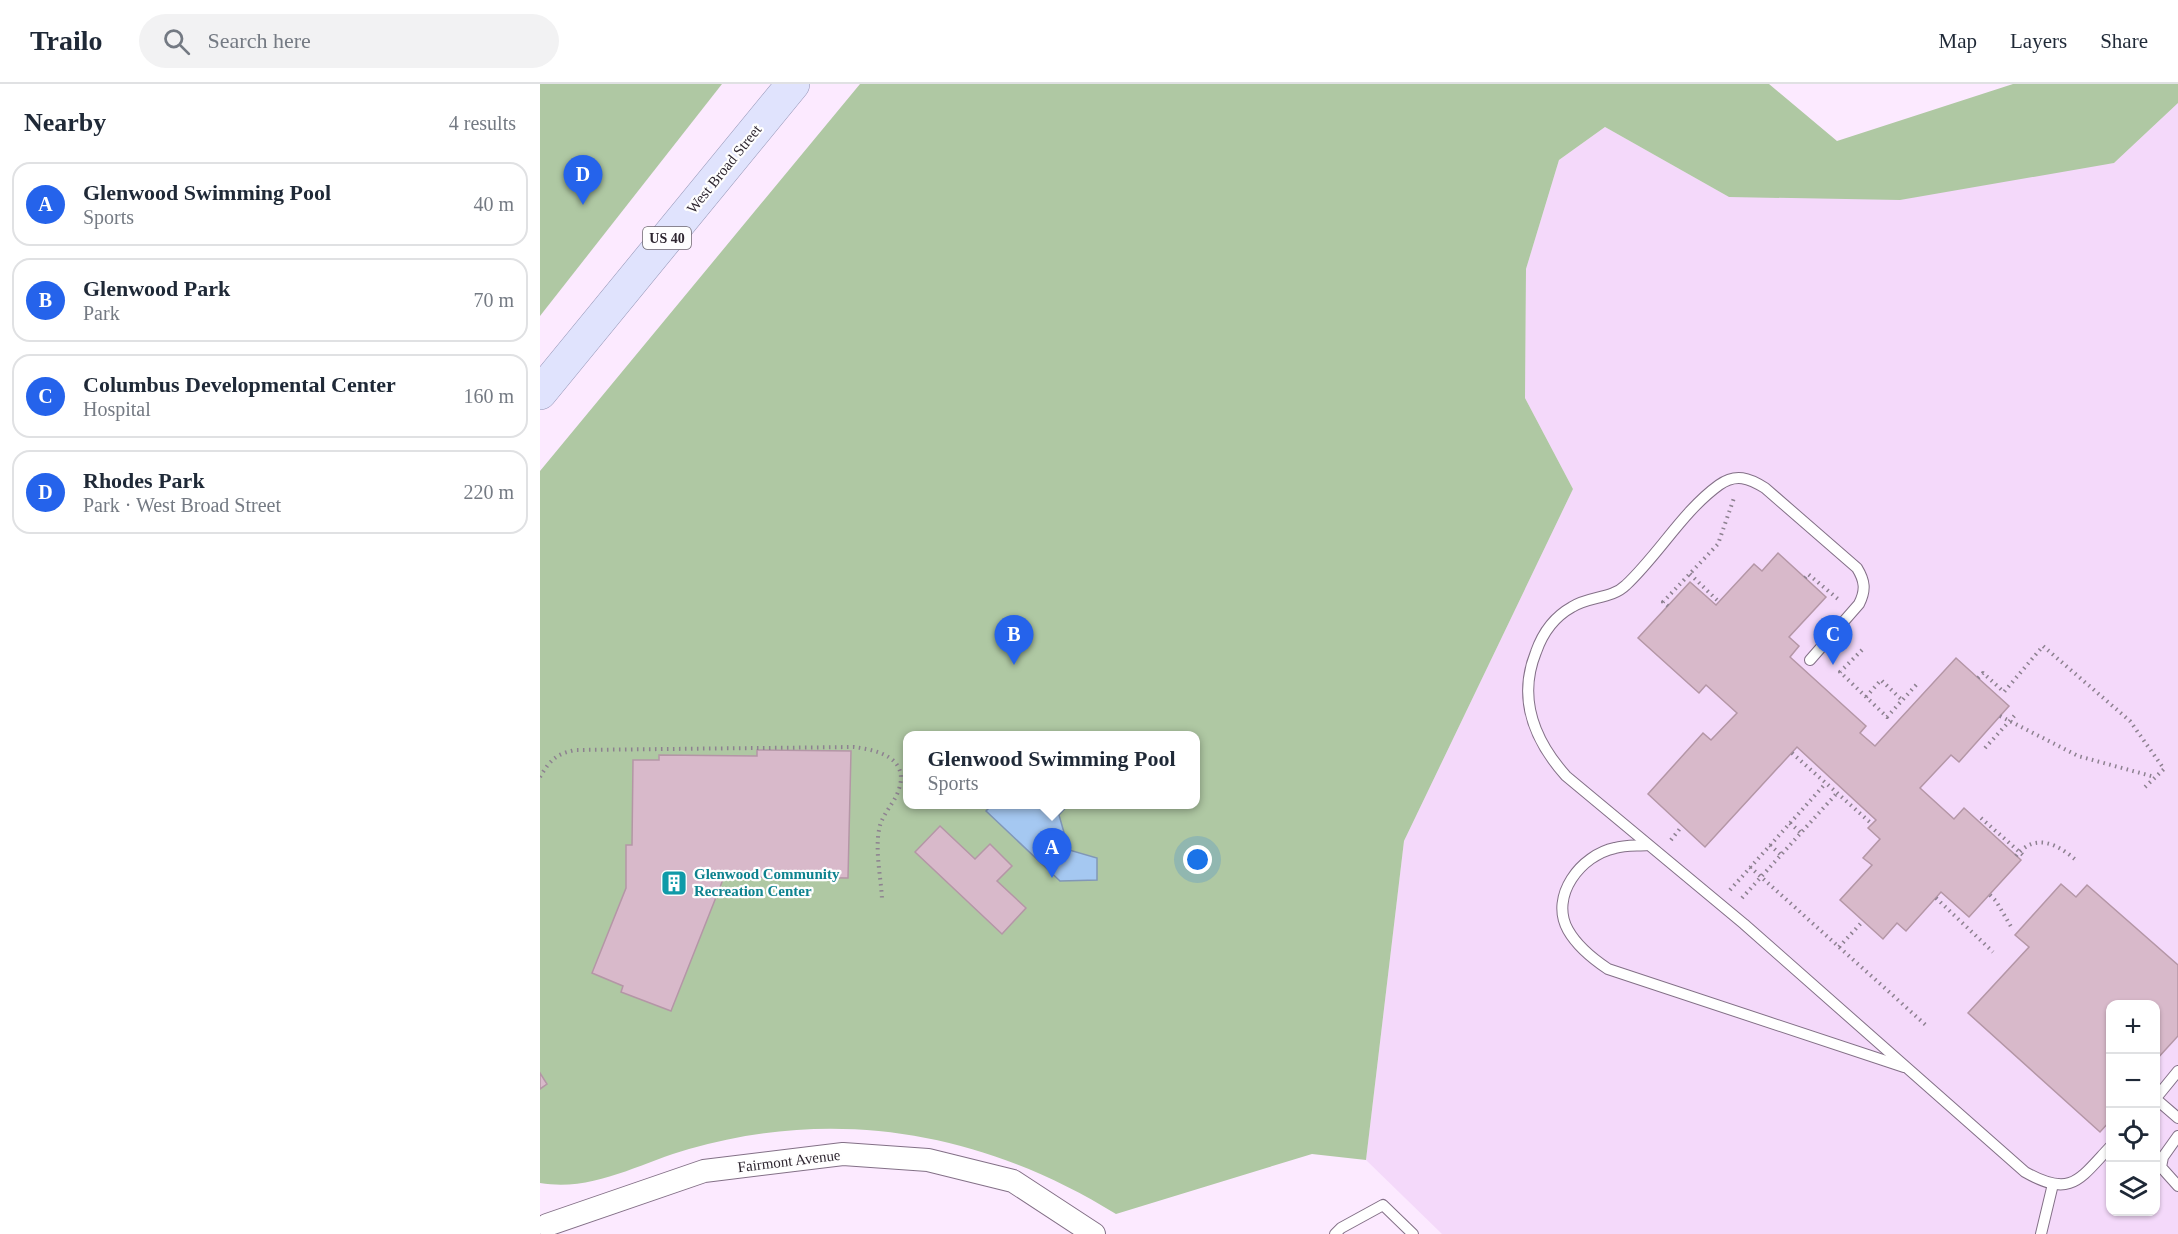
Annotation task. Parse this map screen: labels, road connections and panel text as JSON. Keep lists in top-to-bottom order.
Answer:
{
  "streets": {
    "main road": ["West Broad Street", "US 40"],
    "street": ["Fairmont Avenue"]
  },
  "places": {
    "building": ["Glenwood Community Recreation Center"]
  },
  "page": {
    "header": "Trailo",
    "search": "Search here",
    "nav": ["Map", "Layers", "Share"],
    "heading": ["Nearby", "4 results"],
    "pins": [
      "D",
      "B",
      "C",
      "A"
    ],
    "list": [
      {
        "mark": "A",
        "name": "Glenwood Swimming Pool",
        "note": "Sports",
        "value": "40 m"
      },
      {
        "mark": "B",
        "name": "Glenwood Park",
        "note": "Park",
        "value": "70 m"
      },
      {
        "mark": "C",
        "name": "Columbus Developmental Center",
        "note": "Hospital",
        "value": "160 m"
      },
      {
        "mark": "D",
        "name": "Rhodes Park",
        "note": "Park · West Broad Street",
        "value": "220 m"
      }
    ],
    "popup": ["Glenwood Swimming Pool", "Sports"],
    "map_buttons": ["+", "−"]
  }
}
